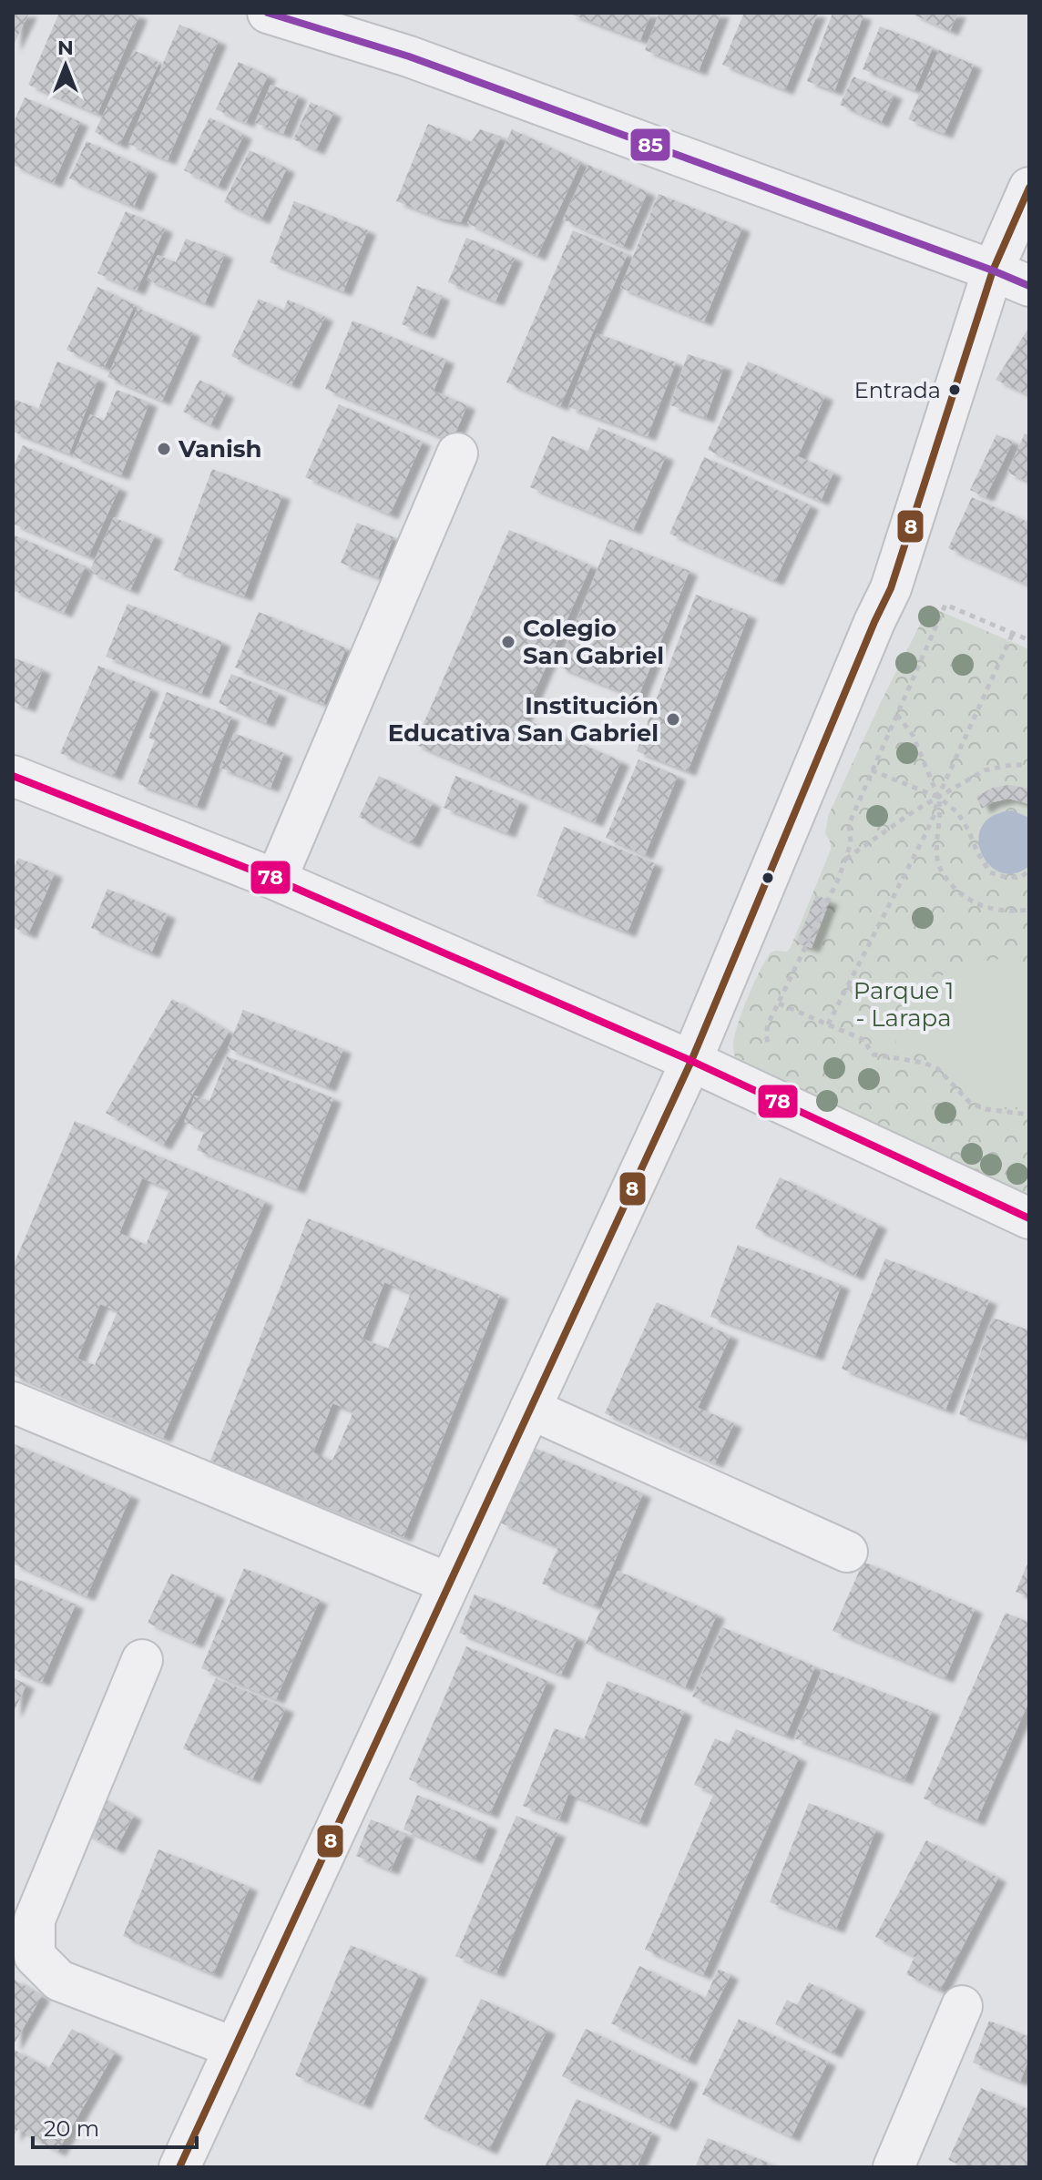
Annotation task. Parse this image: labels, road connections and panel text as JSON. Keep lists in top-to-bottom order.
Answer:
{
  "parks": ["Parque 1 - Larapa"],
  "places": [
    "Entrada",
    "Vanish",
    "Colegio San Gabriel",
    "Institución Educativa San Gabriel"
  ],
  "lines": ["transit line 85", "transit line 8", "transit line 78"],
  "scale_bar": "20 m",
  "north": "top"
}
